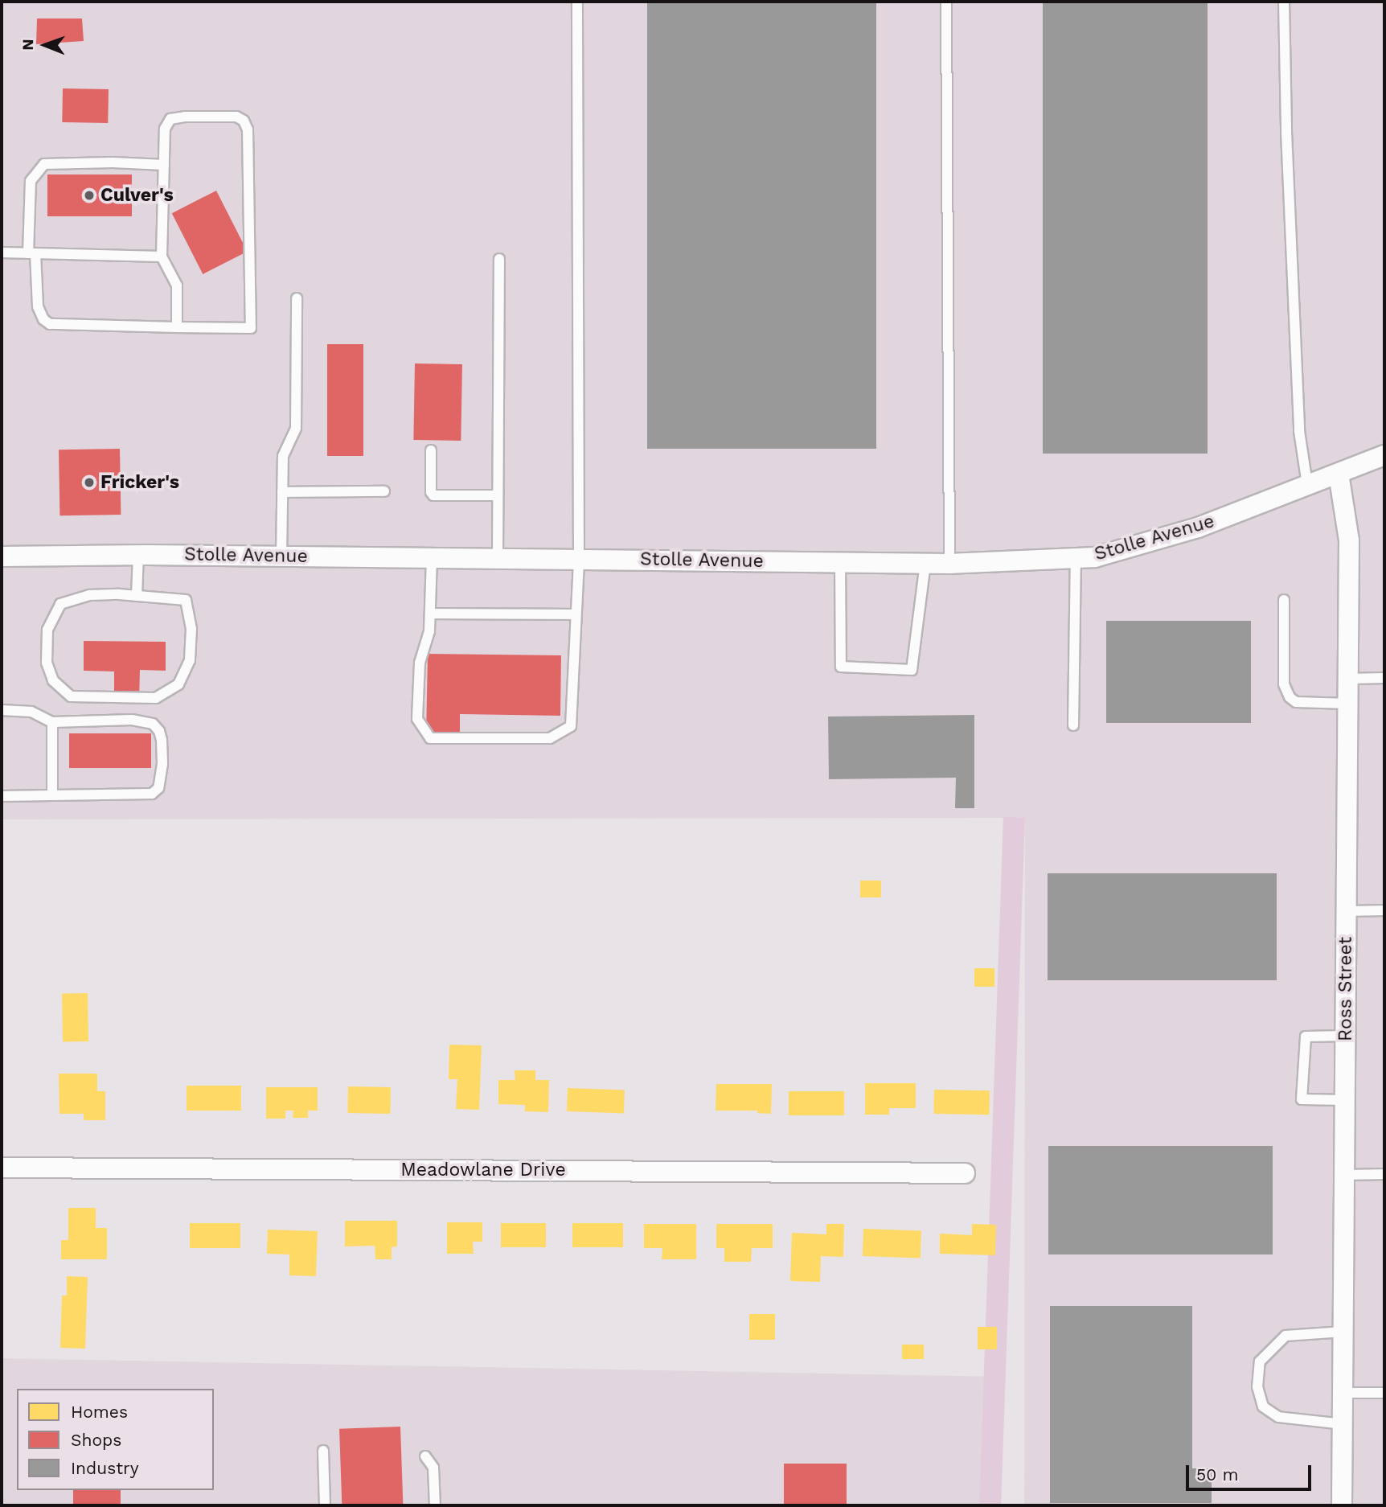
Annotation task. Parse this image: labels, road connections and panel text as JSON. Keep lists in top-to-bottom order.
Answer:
{
  "streets": {
    "street": ["Stolle Avenue", "Ross Street", "Meadowlane Drive"]
  },
  "crossings": [
    ["Stolle Avenue", "Ross Street"]
  ],
  "places": ["Culver's", "Fricker's"],
  "legend": ["Homes", "Shops", "Industry"],
  "scale_bar": "50 m",
  "north": "left"
}
